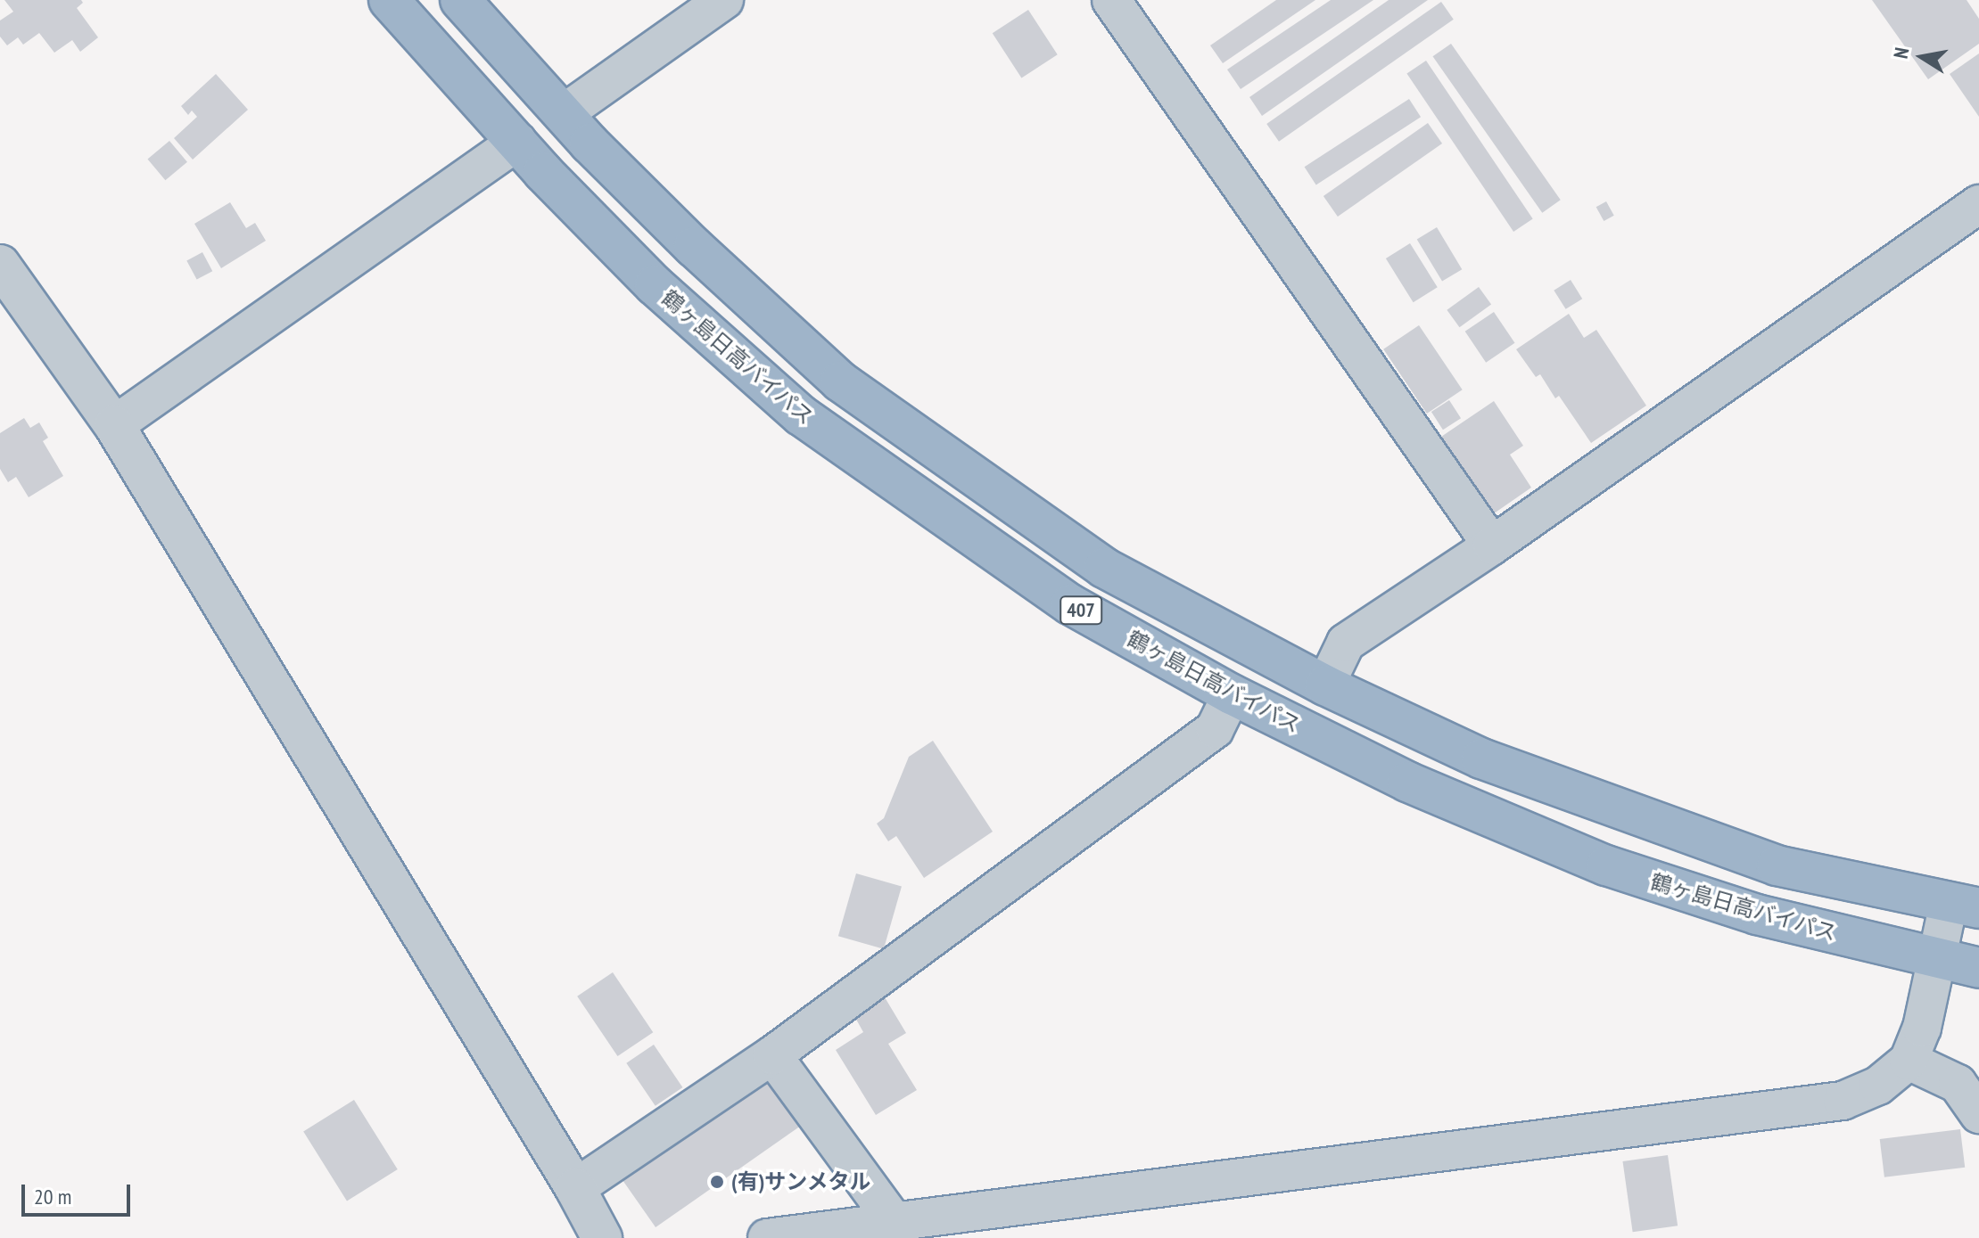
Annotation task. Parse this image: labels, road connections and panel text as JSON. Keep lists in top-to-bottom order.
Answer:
{
  "streets": {
    "highway": ["鶴ヶ島日高バイパス", "407"]
  },
  "places": ["(有)サンメタル"],
  "scale_bar": "20 m",
  "north": "left"
}
